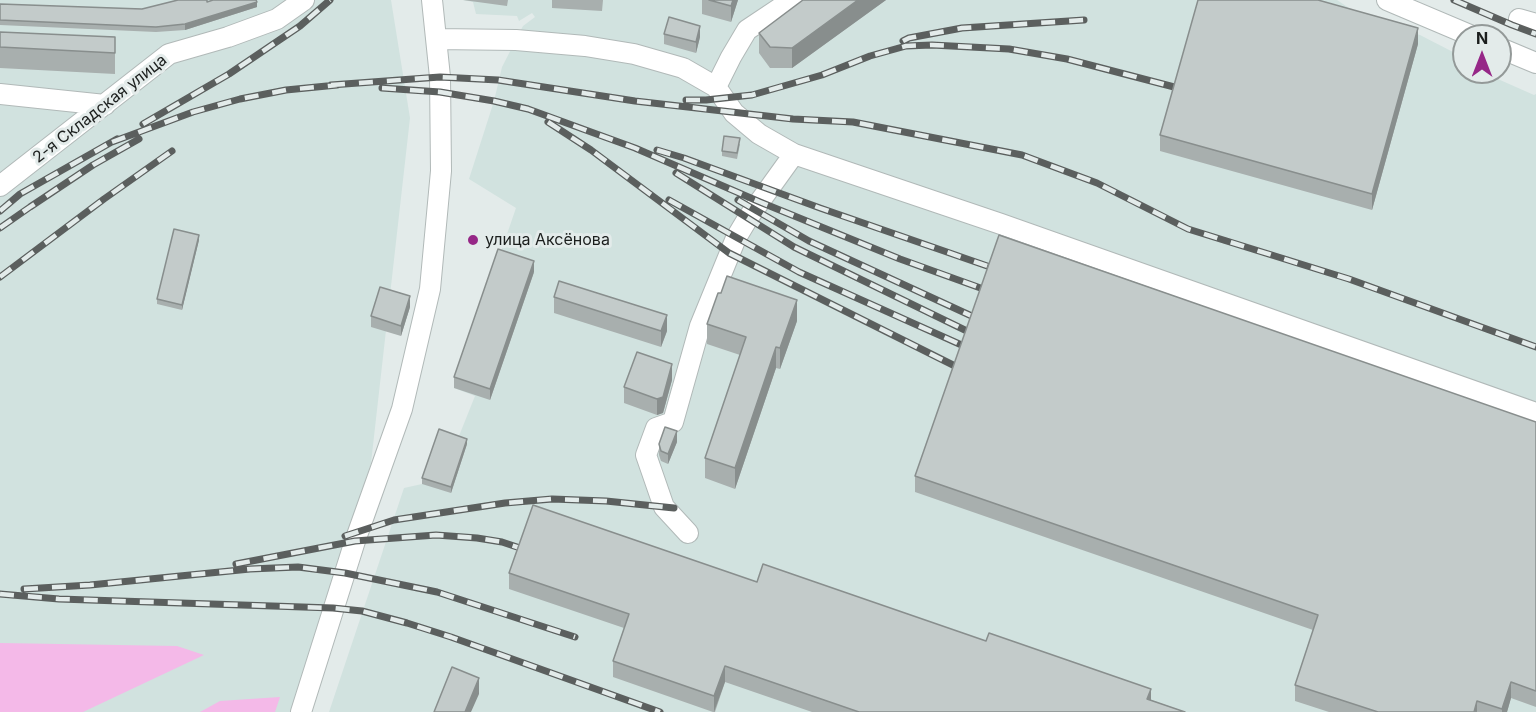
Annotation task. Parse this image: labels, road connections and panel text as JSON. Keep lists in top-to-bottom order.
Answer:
{
  "streets": {
    "street": ["2-я Складская улица"]
  },
  "places": ["улица Аксёнова"],
  "north": "top"
}
